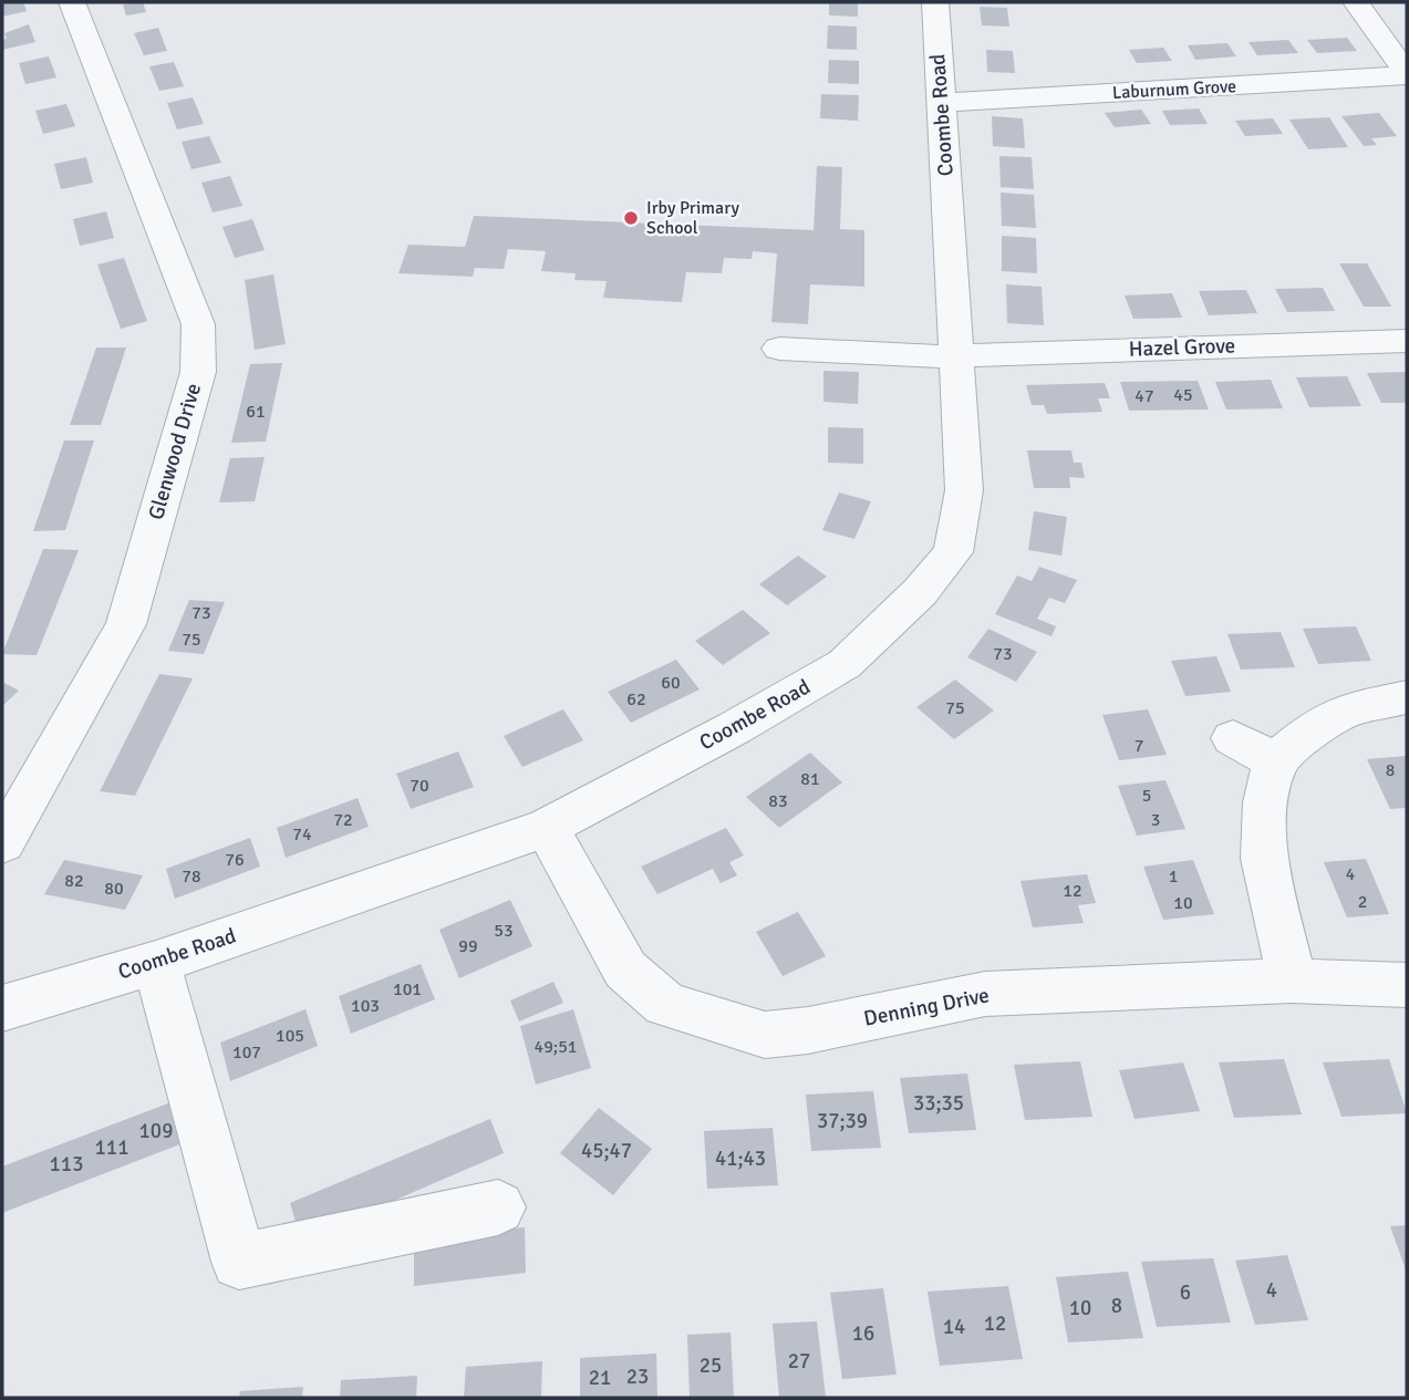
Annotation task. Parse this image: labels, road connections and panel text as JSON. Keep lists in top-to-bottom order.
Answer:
{
  "streets": {
    "street": [
      "Laburnum Grove",
      "Coombe Road",
      "Hazel Grove",
      "Glenwood Drive",
      "Denning Drive"
    ]
  },
  "crossings": [
    ["Laburnum Grove", "Coombe Road"],
    ["Coombe Road", "Hazel Grove"],
    ["Coombe Road", "Denning Drive"]
  ],
  "places": ["Irby Primary School"],
  "house_numbers": [
    "45",
    "47",
    "61",
    "73",
    "75",
    "73",
    "60",
    "62",
    "75",
    "7",
    "8",
    "81",
    "70",
    "5",
    "83",
    "72",
    "3",
    "74",
    "76",
    "4",
    "78",
    "1",
    "82",
    "80",
    "12",
    "2",
    "10",
    "53",
    "99",
    "101",
    "103",
    "105",
    "49;51",
    "107",
    "33;35",
    "37;39",
    "109",
    "111",
    "45;47",
    "41;43",
    "113",
    "4",
    "6",
    "8",
    "10",
    "12",
    "14",
    "16",
    "27",
    "25",
    "23",
    "21"
  ]
}
